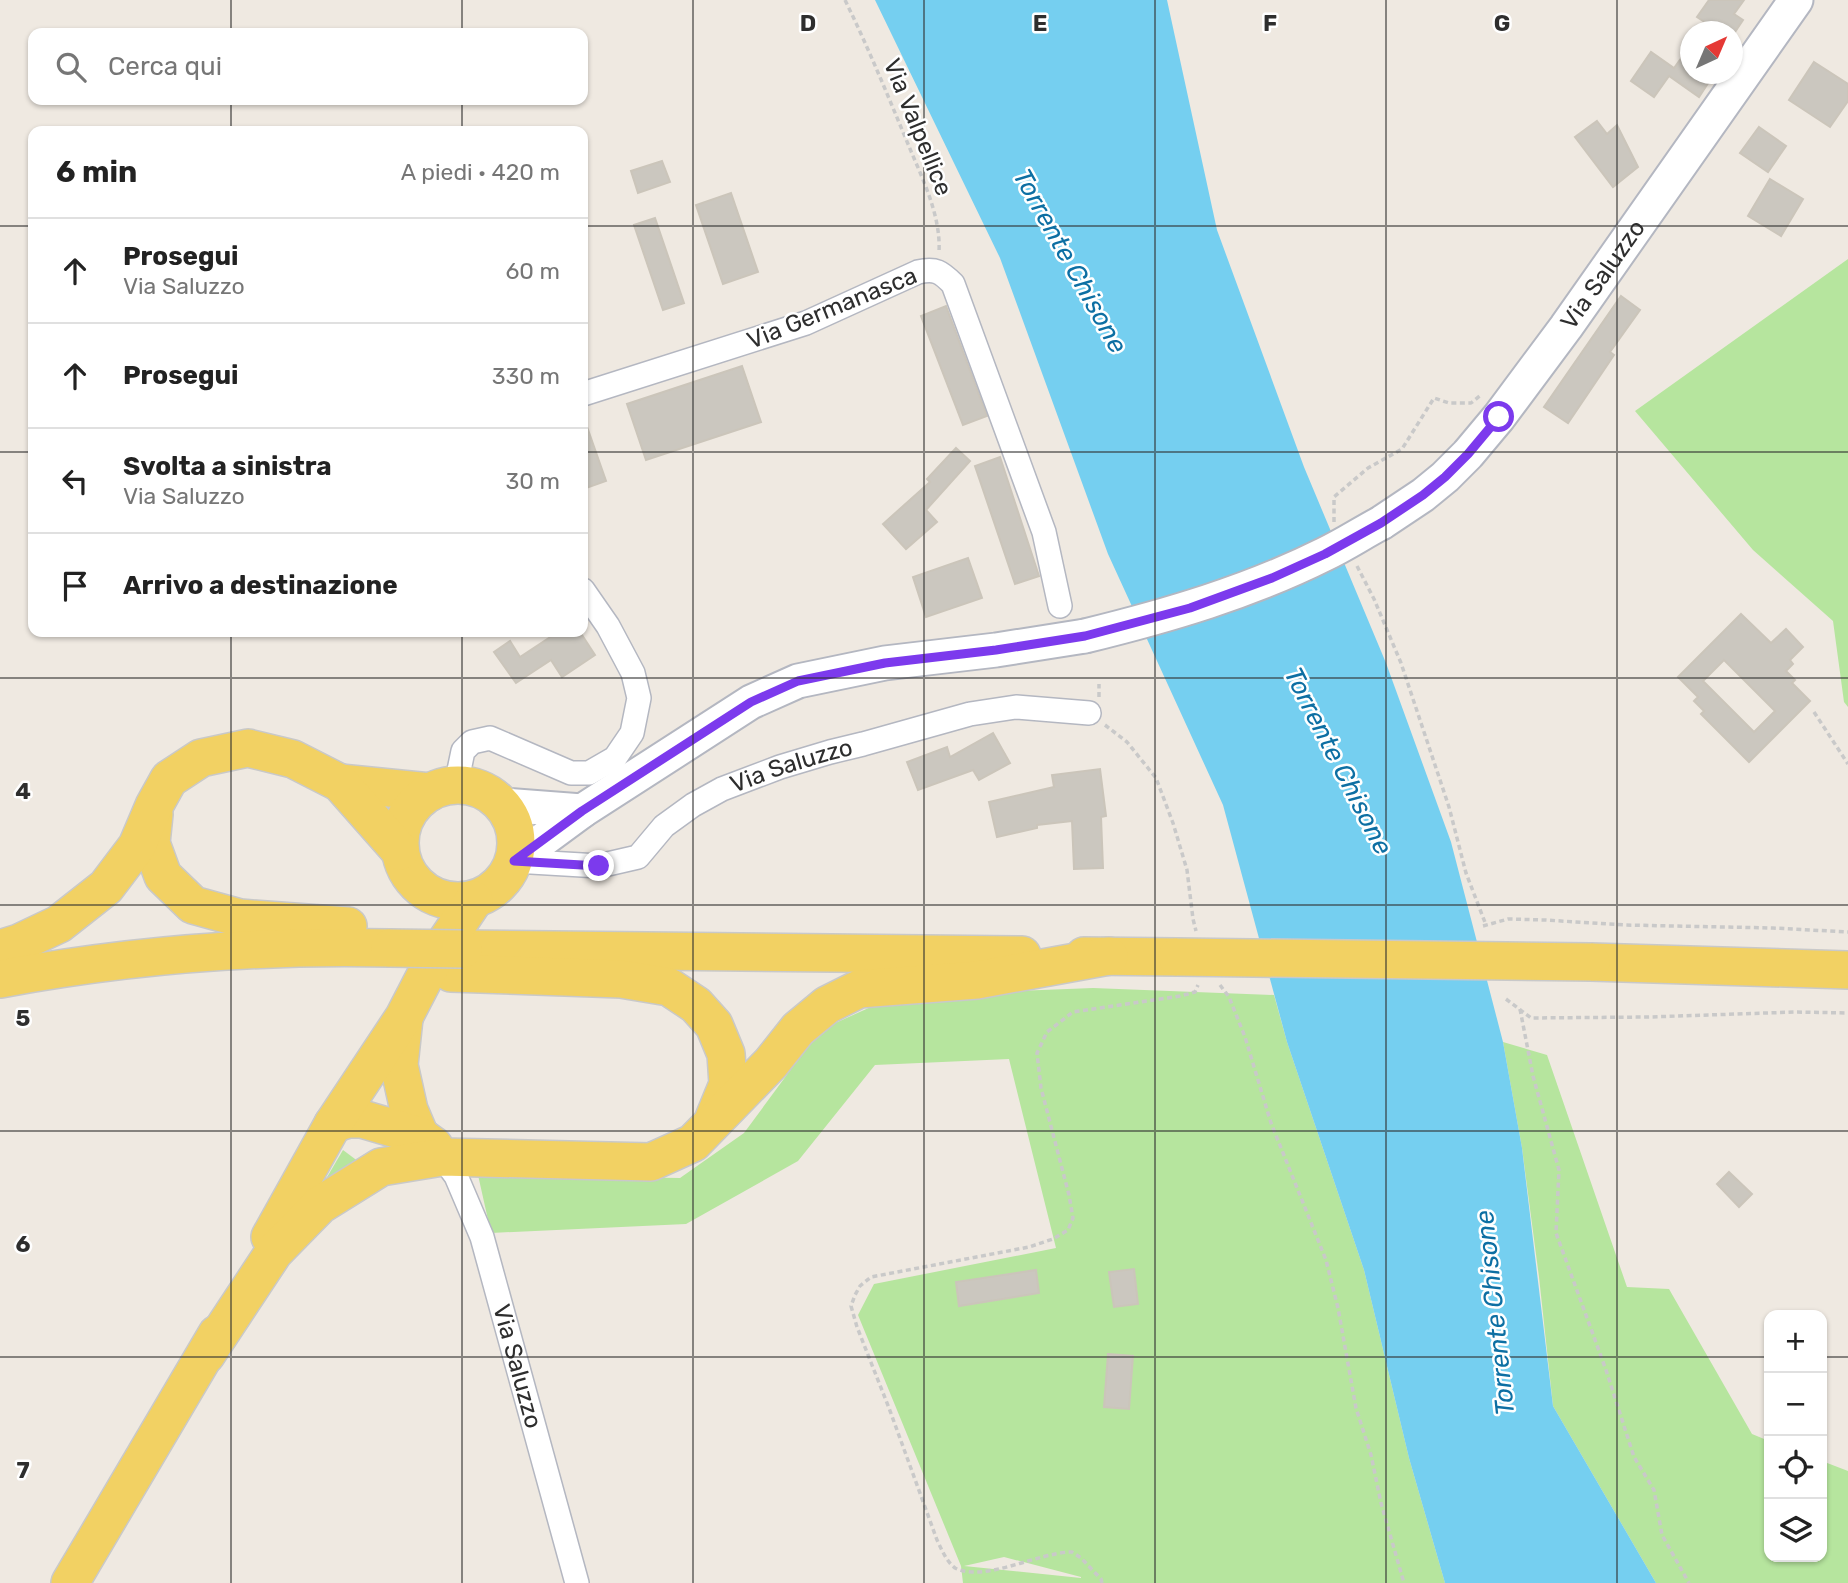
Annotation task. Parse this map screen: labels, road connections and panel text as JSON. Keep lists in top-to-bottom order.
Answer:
{
  "streets": {
    "main road": ["Via Saluzzo"],
    "street": ["Via Germanasca"],
    "path": ["Via Valpellice"]
  },
  "crossings": [
    ["Via Valpellice", "Via Germanasca"]
  ],
  "water": ["Torrente Chisone"],
  "north": "top right",
  "page": {
    "search": "Cerca qui",
    "heading": ["6 min", "A piedi · 420 m"],
    "list": [
      ["Prosegui", "Via Saluzzo", "60 m"],
      ["Prosegui", "330 m"],
      ["Svolta a sinistra", "Via Saluzzo", "30 m"],
      "Arrivo a destinazione"
    ],
    "map_buttons": ["+", "−"]
  },
  "grid": {
    "columns": [
      "D",
      "E",
      "F",
      "G"
    ],
    "rows": [
      "4",
      "5",
      "6",
      "7"
    ]
  }
}
